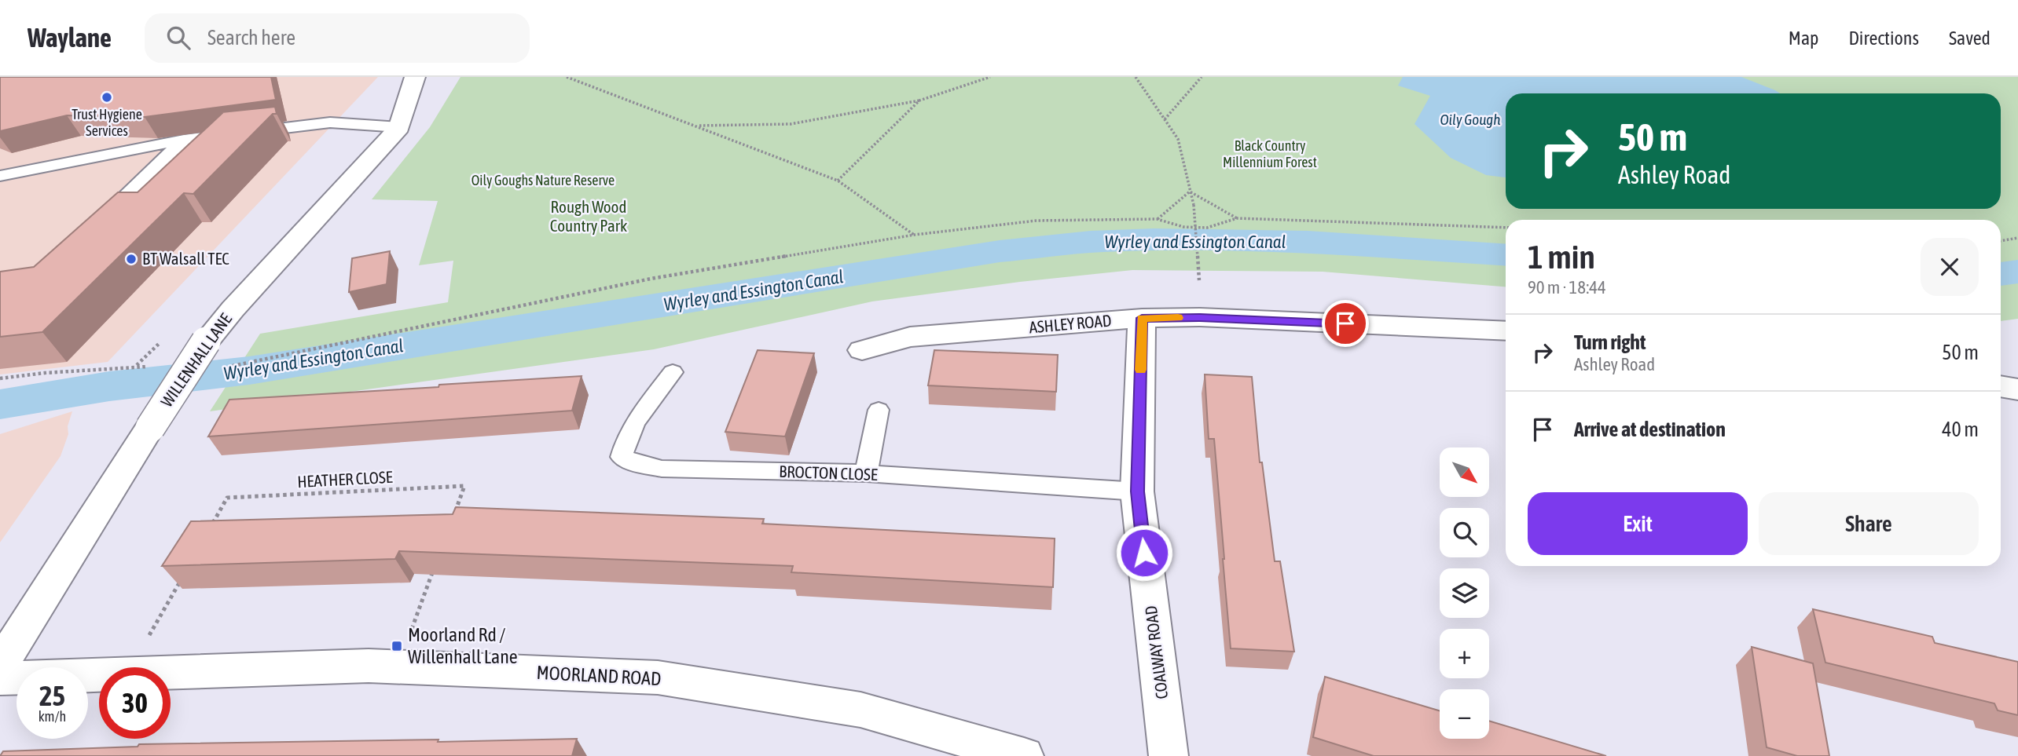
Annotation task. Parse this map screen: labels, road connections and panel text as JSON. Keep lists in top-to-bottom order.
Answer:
{
  "streets": {
    "street": [
      "ASHLEY ROAD",
      "WILLENHALL LANE",
      "COALWAY ROAD",
      "MOORLAND ROAD"
    ],
    "lane": ["BROCTON CLOSE"],
    "path": ["HEATHER CLOSE"]
  },
  "crossings": [
    ["ASHLEY ROAD", "COALWAY ROAD"],
    ["BROCTON CLOSE", "COALWAY ROAD"]
  ],
  "water": ["Oily Gough", "Wyrley and Essington Canal"],
  "parks": ["Black Country Millennium Forest", "Oily Goughs Nature Reserve", "Rough Wood Country Park"],
  "places": {
    "other": ["Trust Hygiene Services", "BT Walsall TEC"],
    "transit": ["Moorland Rd / Willenhall Lane"]
  },
  "north": "bottom right",
  "page": {
    "header": "Waylane",
    "search": "Search here",
    "nav": ["Map", "Directions", "Saved"],
    "turn": ["50 m", "Ashley Road"],
    "heading": ["1 min", "90 m · 18:44"],
    "list": [
      {
        "name": "Turn right",
        "note": "Ashley Road",
        "value": "50 m"
      },
      {
        "name": "Arrive at destination",
        "value": "40 m"
      }
    ],
    "map_buttons": ["+", "−"],
    "buttons": ["Exit", "Share"],
    "speed": "25 km/h",
    "limit": "30"
  }
}
